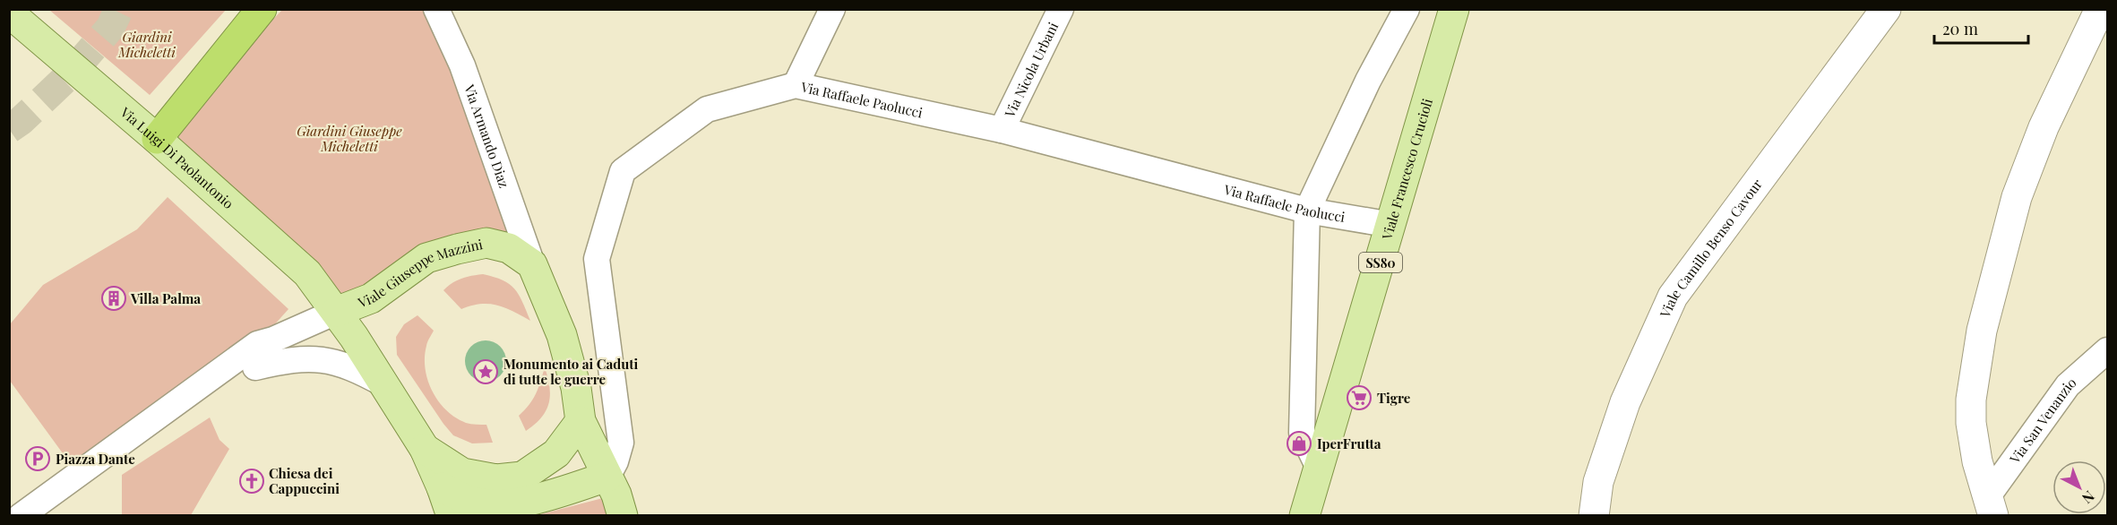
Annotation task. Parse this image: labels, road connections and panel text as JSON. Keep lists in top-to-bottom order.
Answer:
{
  "streets": {
    "main road": [
      "Via Luigi Di Paolantonio",
      "Viale Francesco Crucioli",
      "SS80",
      "Viale Giuseppe Mazzini"
    ],
    "street": [
      "Via Nicola Urbani",
      "Via Raffaele Paolucci",
      "Via Armando Diaz",
      "Viale Camillo Benso Cavour",
      "Via San Venanzio"
    ]
  },
  "crossings": [
    ["Via Nicola Urbani", "Via Raffaele Paolucci"],
    ["Via Raffaele Paolucci", "Viale Francesco Crucioli"],
    ["Via Armando Diaz", "Viale Giuseppe Mazzini"],
    ["Via Luigi Di Paolantonio", "Viale Giuseppe Mazzini"]
  ],
  "parks": ["Giardini Micheletti", "Giardini Giuseppe Micheletti"],
  "places": {
    "building": ["Villa Palma"],
    "place": ["Monumento ai Caduti di tutte le guerre"],
    "supermarket": ["Tigre"],
    "shop": ["IperFrutta"],
    "parking": ["Piazza Dante"],
    "church": ["Chiesa dei Cappuccini"]
  },
  "scale_bar": "20 m",
  "north": "bottom right"
}
